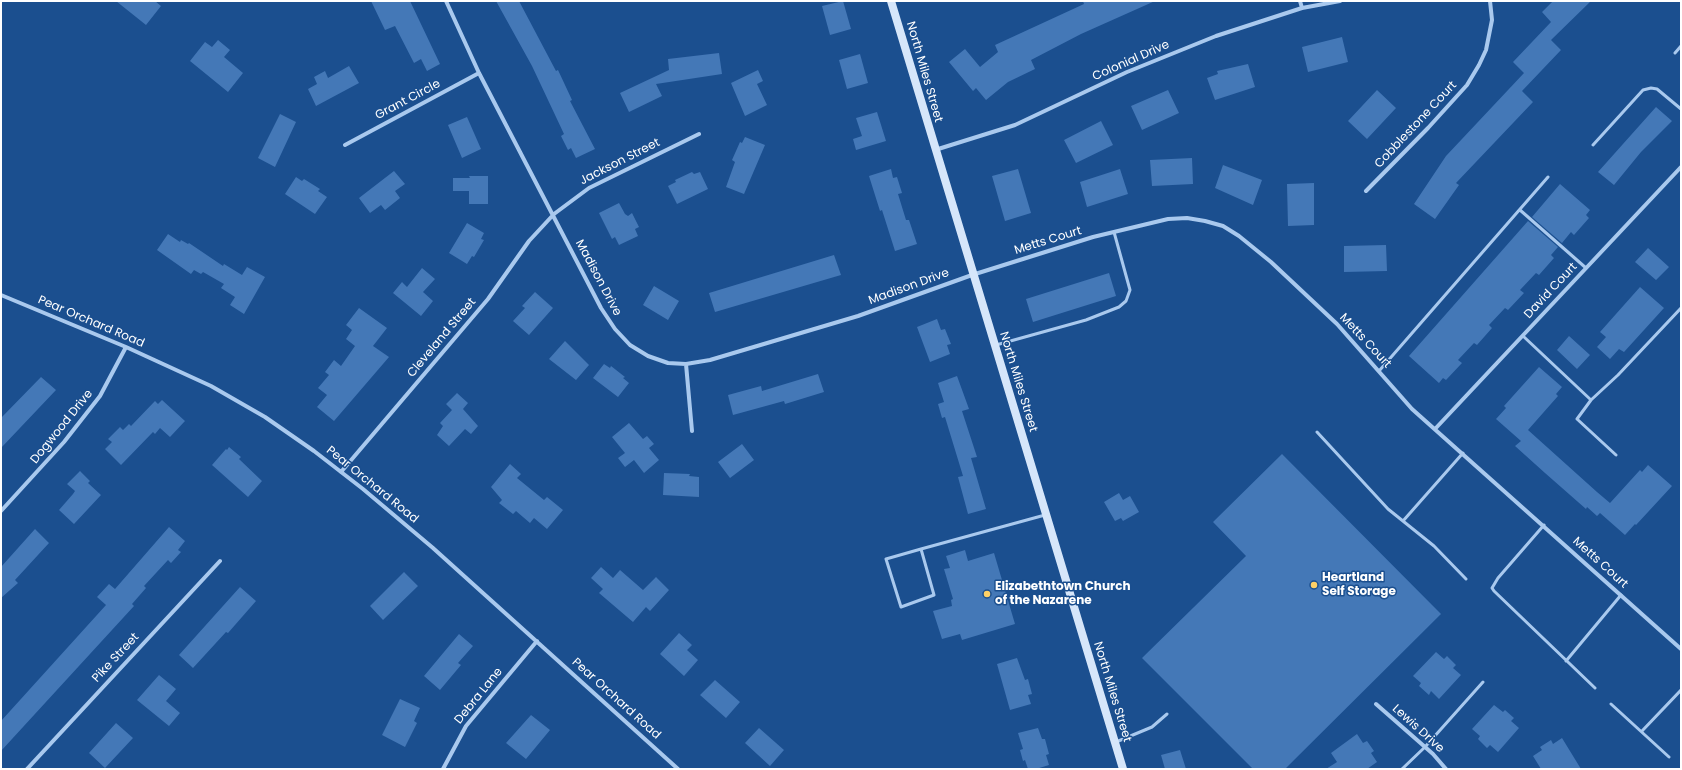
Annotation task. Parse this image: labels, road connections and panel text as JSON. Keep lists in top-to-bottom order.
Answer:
{
  "streets": {
    "main road": ["North Miles Street"],
    "street": [
      "Colonial Drive",
      "Grant Circle",
      "Cobblestone Court",
      "Jackson Street",
      "Metts Court",
      "Madison Drive",
      "David Court",
      "Pear Orchard Road",
      "Cleveland Street",
      "Dogwood Drive",
      "Pike Street",
      "Debra Lane",
      "Lewis Drive"
    ]
  },
  "crossings": [
    ["Colonial Drive", "North Miles Street"],
    ["North Miles Street", "Metts Court"],
    ["North Miles Street", "Madison Drive"],
    ["Grant Circle", "Madison Drive"],
    ["Jackson Street", "Madison Drive"],
    ["Jackson Street", "Cleveland Street"],
    ["Metts Court", "Madison Drive"],
    ["Metts Court", "David Court"],
    ["Madison Drive", "Cleveland Street"],
    ["Pear Orchard Road", "Cleveland Street"],
    ["Pear Orchard Road", "Dogwood Drive"],
    ["Pear Orchard Road", "Debra Lane"]
  ],
  "places": ["Heartland Self Storage", "Elizabethtown Church of the Nazarene"]
}
